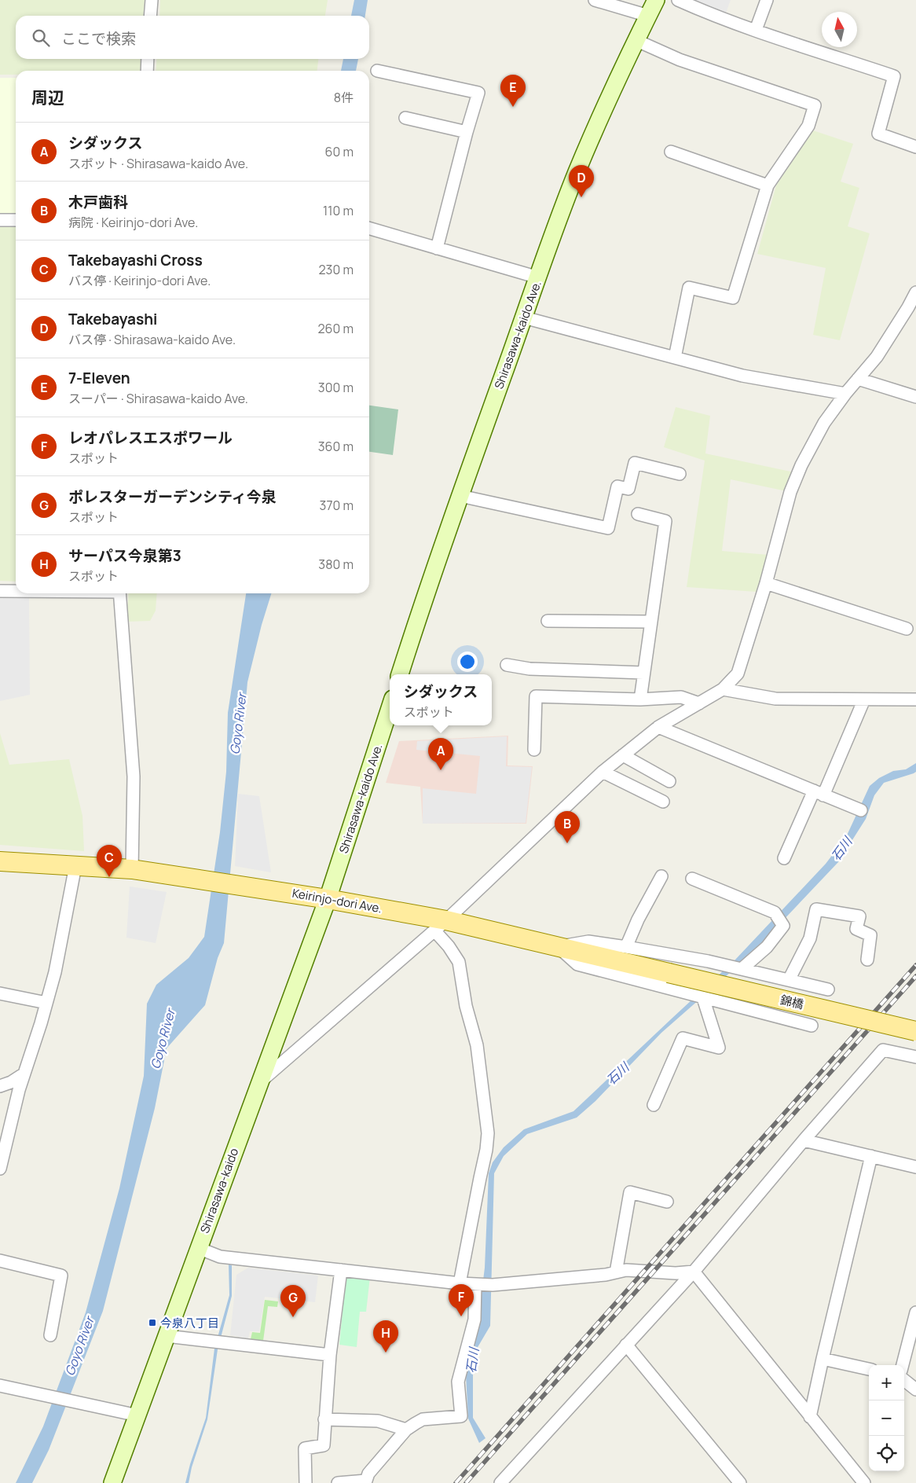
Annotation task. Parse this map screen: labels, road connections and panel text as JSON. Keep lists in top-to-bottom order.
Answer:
{
  "streets": {
    "main road": [
      "Shirasawa-kaido Ave.",
      "Keirinjo-dori Ave.",
      "錦橋",
      "Shirasawa-kaido"
    ]
  },
  "crossings": [
    ["Shirasawa-kaido Ave.", "Keirinjo-dori Ave."],
    ["Shirasawa-kaido Ave.", "Shirasawa-kaido"],
    ["Keirinjo-dori Ave.", "錦橋"],
    ["Keirinjo-dori Ave.", "Shirasawa-kaido"]
  ],
  "water": ["Goyo River", "石川"],
  "places": {
    "transit": ["今泉八丁目"]
  },
  "north": "top",
  "page": {
    "search": "ここで検索",
    "heading": ["周辺", "8件"],
    "pins": [
      "E",
      "D",
      "A",
      "B",
      "C",
      "F",
      "G",
      "H"
    ],
    "list": [
      {
        "mark": "A",
        "name": "シダックス",
        "note": "スポット · Shirasawa-kaido Ave.",
        "value": "60 m"
      },
      {
        "mark": "B",
        "name": "木戸歯科",
        "note": "病院 · Keirinjo-dori Ave.",
        "value": "110 m"
      },
      {
        "mark": "C",
        "name": "Takebayashi Cross",
        "note": "バス停 · Keirinjo-dori Ave.",
        "value": "230 m"
      },
      {
        "mark": "D",
        "name": "Takebayashi",
        "note": "バス停 · Shirasawa-kaido Ave.",
        "value": "260 m"
      },
      {
        "mark": "E",
        "name": "7-Eleven",
        "note": "スーパー · Shirasawa-kaido Ave.",
        "value": "300 m"
      },
      {
        "mark": "F",
        "name": "レオパレスエスポワール",
        "note": "スポット",
        "value": "360 m"
      },
      {
        "mark": "G",
        "name": "ポレスターガーデンシティ今泉",
        "note": "スポット",
        "value": "370 m"
      },
      {
        "mark": "H",
        "name": "サーパス今泉第3",
        "note": "スポット",
        "value": "380 m"
      }
    ],
    "popup": ["シダックス", "スポット"],
    "map_buttons": ["+", "−"]
  }
}
